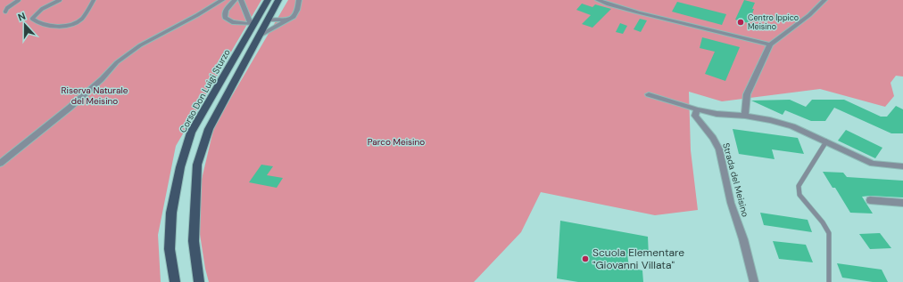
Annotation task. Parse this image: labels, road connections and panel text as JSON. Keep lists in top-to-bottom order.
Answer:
{
  "streets": {
    "main road": ["Corso Don Luigi Sturzo"],
    "street": ["Strada del Meisino"]
  },
  "parks": ["Riserva Naturale del Meisino", "Parco Meisino"],
  "places": ["Centro Ippico Meisino", "Scuola Elementare \"Giovanni Villata\""],
  "north": "top"
}
